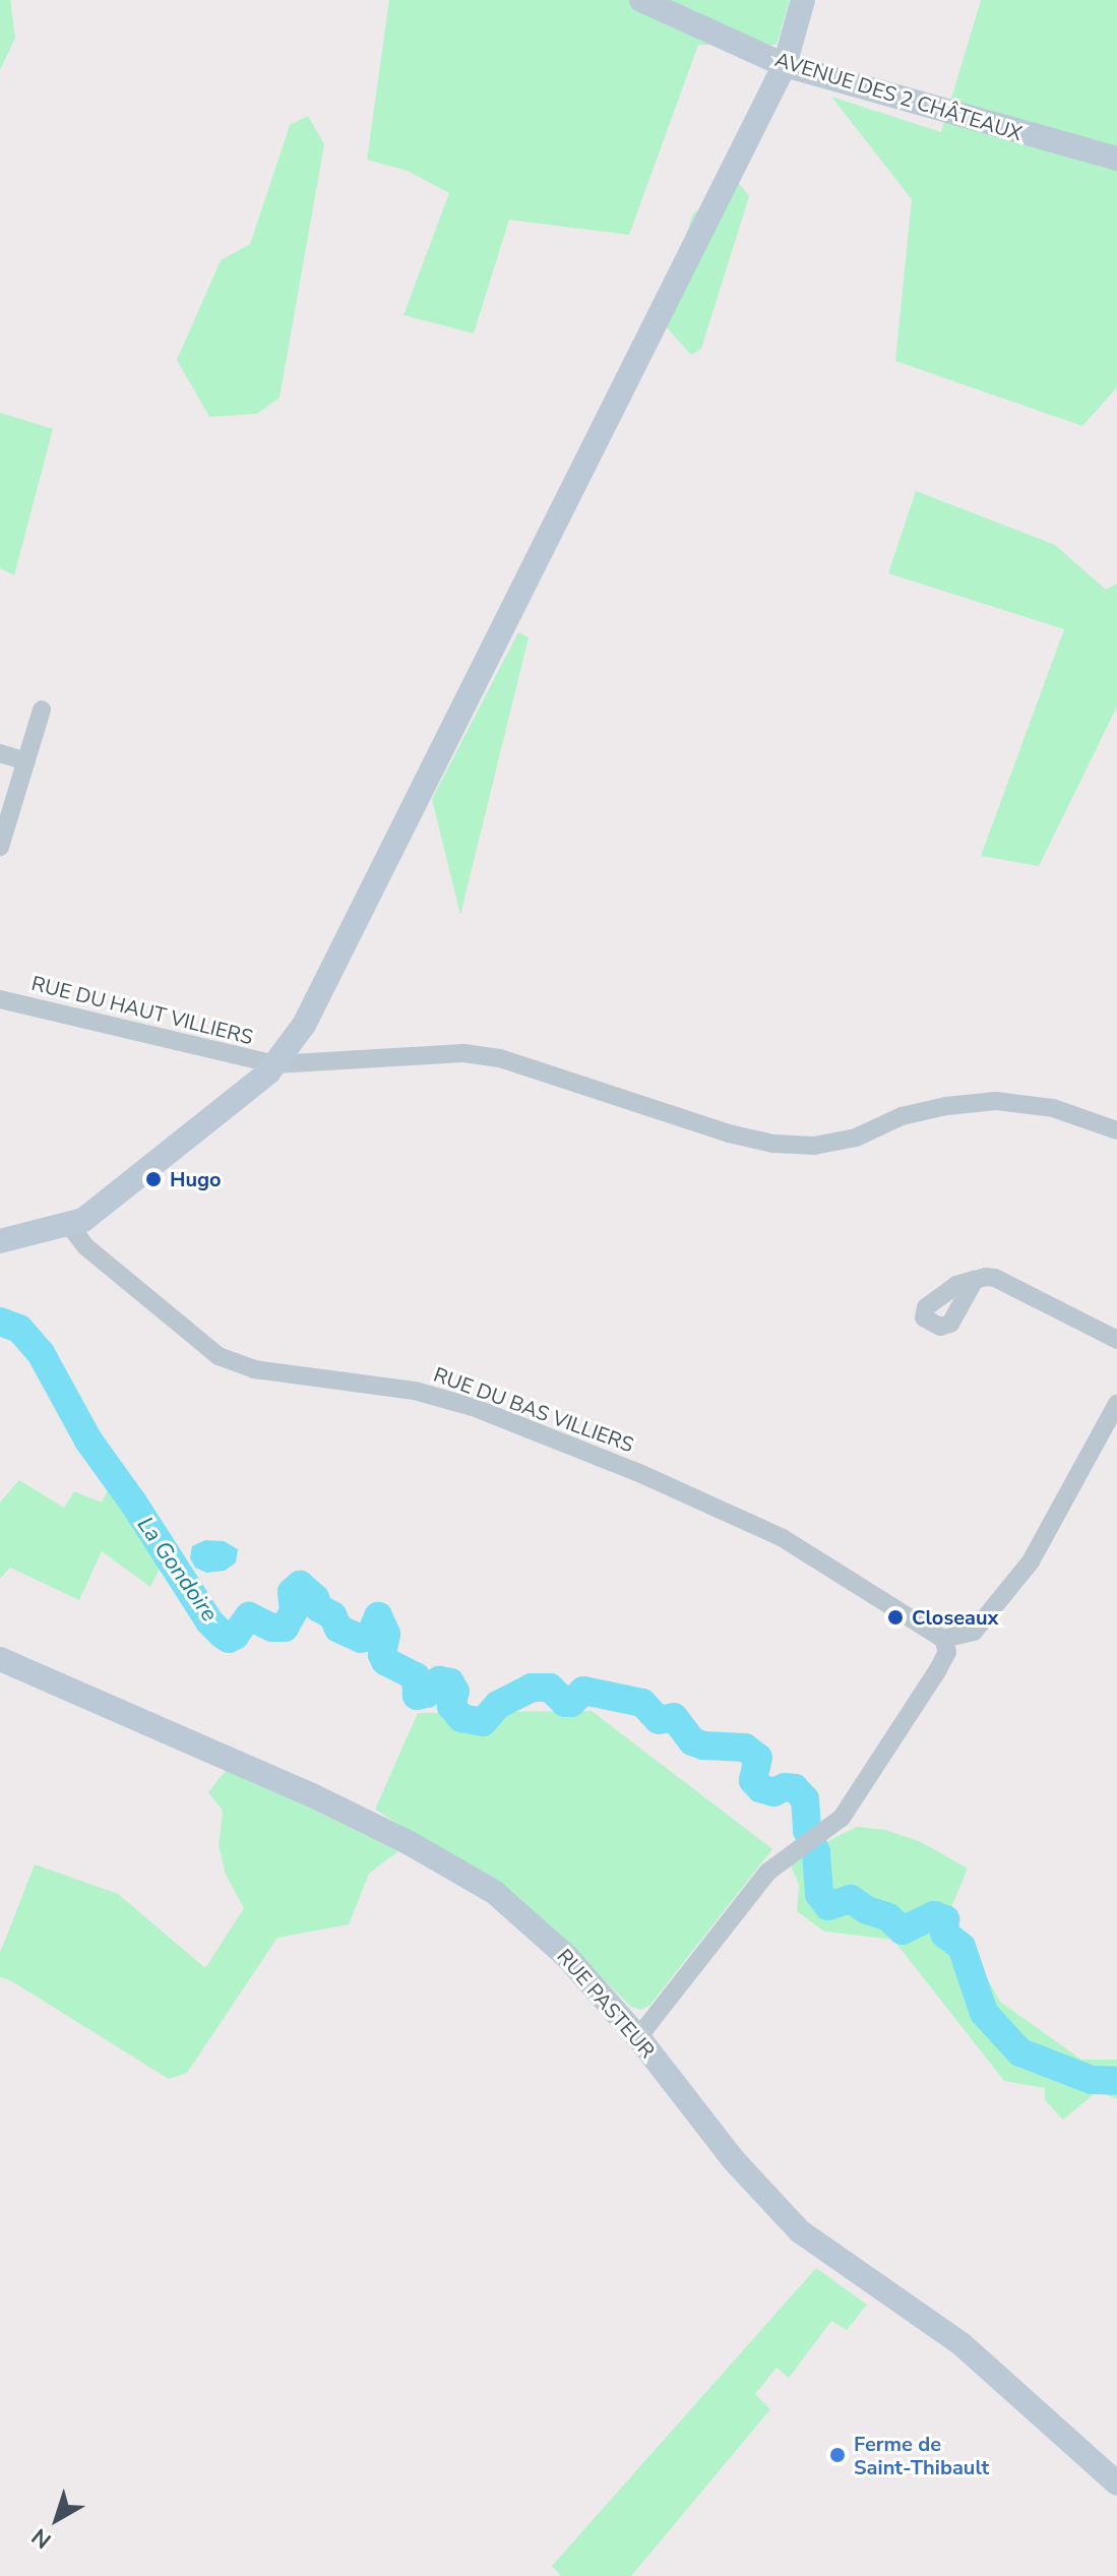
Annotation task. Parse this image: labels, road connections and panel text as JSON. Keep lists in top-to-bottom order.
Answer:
{
  "streets": {
    "street": [
      "AVENUE DES 2 CHÂTEAUX",
      "RUE DU HAUT VILLIERS",
      "RUE DU BAS VILLIERS",
      "RUE PASTEUR"
    ]
  },
  "water": ["La Gondoire"],
  "places": ["Hugo", "Closeaux", "Ferme de Saint-Thibault"],
  "north": "bottom left"
}
